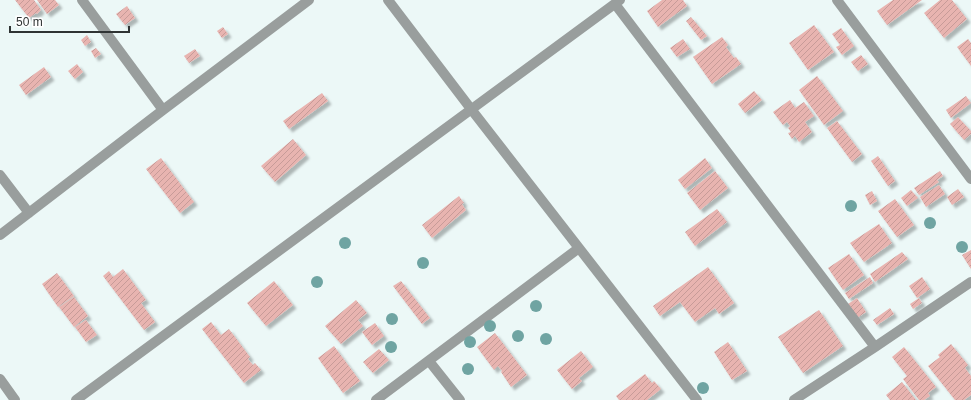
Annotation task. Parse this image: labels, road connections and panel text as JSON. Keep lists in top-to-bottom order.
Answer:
{
  "scale_bar": "50 m"
}
